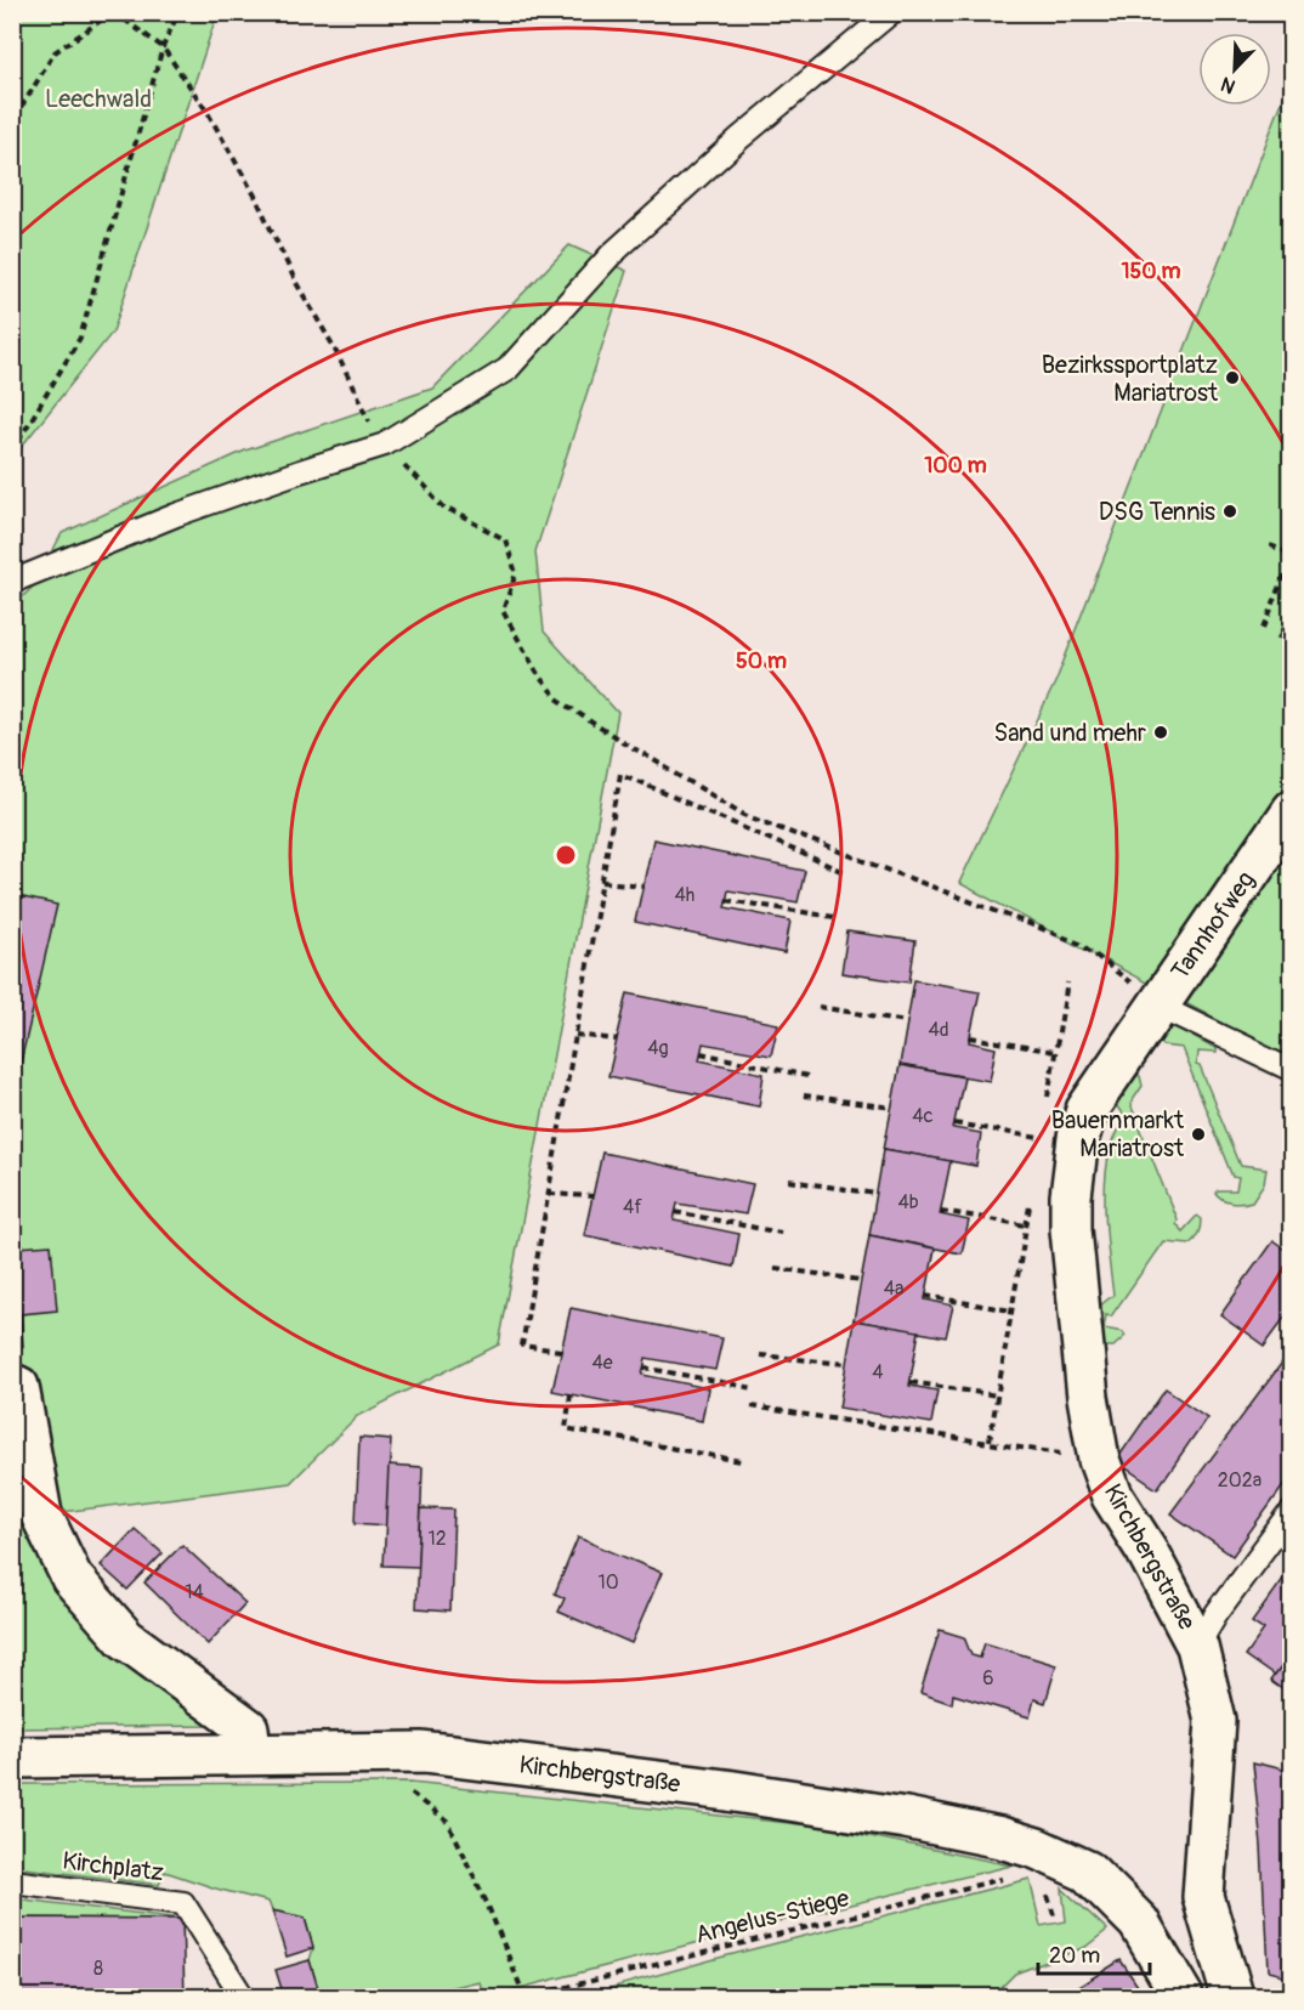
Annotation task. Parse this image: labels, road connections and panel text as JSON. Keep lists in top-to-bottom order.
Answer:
{
  "streets": {
    "street": ["Tannhofweg", "Kirchbergstraße"],
    "lane": ["Kirchplatz"],
    "path": ["Angelus-Stiege"]
  },
  "crossings": [
    ["Tannhofweg", "Kirchbergstraße"]
  ],
  "parks": ["Leechwald"],
  "places": [
    "Bezirkssportplatz Mariatrost",
    "DSG Tennis",
    "Sand und mehr",
    "Bauernmarkt Mariatrost"
  ],
  "house_numbers": [
    "4h",
    "4d",
    "4g",
    "4c",
    "4b",
    "4f",
    "4a",
    "4e",
    "4",
    "202a",
    "12",
    "10",
    "14",
    "6",
    "8"
  ],
  "scale_bar": "20 m",
  "north": "bottom left",
  "rings": ["150 m", "100 m", "50 m"]
}
